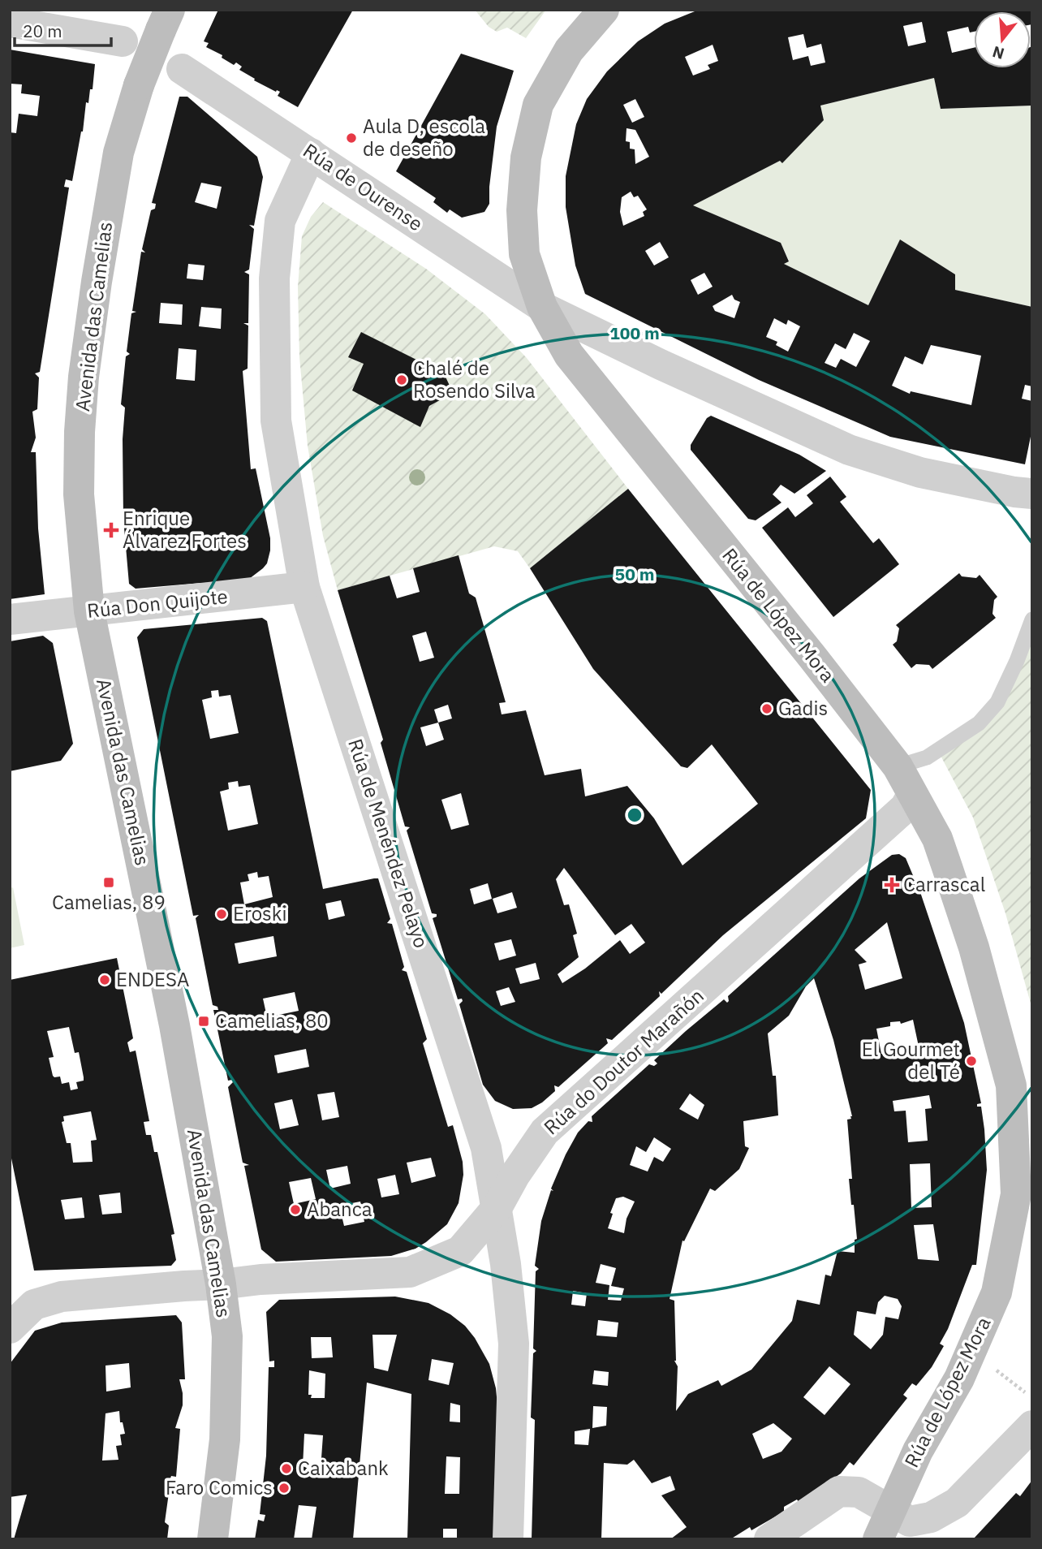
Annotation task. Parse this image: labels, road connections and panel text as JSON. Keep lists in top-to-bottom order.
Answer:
{
  "streets": {
    "street": [
      "Rúa de Ourense",
      "Avenida das Camelias",
      "Rúa Don Quijote",
      "Rúa de López Mora",
      "Rúa de Menéndez Pelayo",
      "Rúa do Doutor Marañón"
    ]
  },
  "crossings": [
    ["Rúa de Ourense", "Rúa de López Mora"],
    ["Rúa de Ourense", "Rúa de Menéndez Pelayo"],
    ["Avenida das Camelias", "Rúa Don Quijote"],
    ["Avenida das Camelias", "Rúa do Doutor Marañón"],
    ["Rúa Don Quijote", "Rúa de Menéndez Pelayo"],
    ["Rúa de López Mora", "Rúa do Doutor Marañón"],
    ["Rúa de Menéndez Pelayo", "Rúa do Doutor Marañón"]
  ],
  "places": {
    "other": [
      "Aula D, escola de deseño",
      "Chalé de Rosendo Silva",
      "Gadis",
      "Eroski",
      "ENDESA",
      "El Gourmet del Té",
      "Abanca",
      "Caixabank",
      "Faro Comics"
    ],
    "health": ["Enrique Álvarez Fortes", "Carrascal"],
    "transit": ["Camelias, 89", "Camelias, 80"]
  },
  "scale_bar": "20 m",
  "north": "bottom",
  "rings": ["100 m", "50 m"]
}
